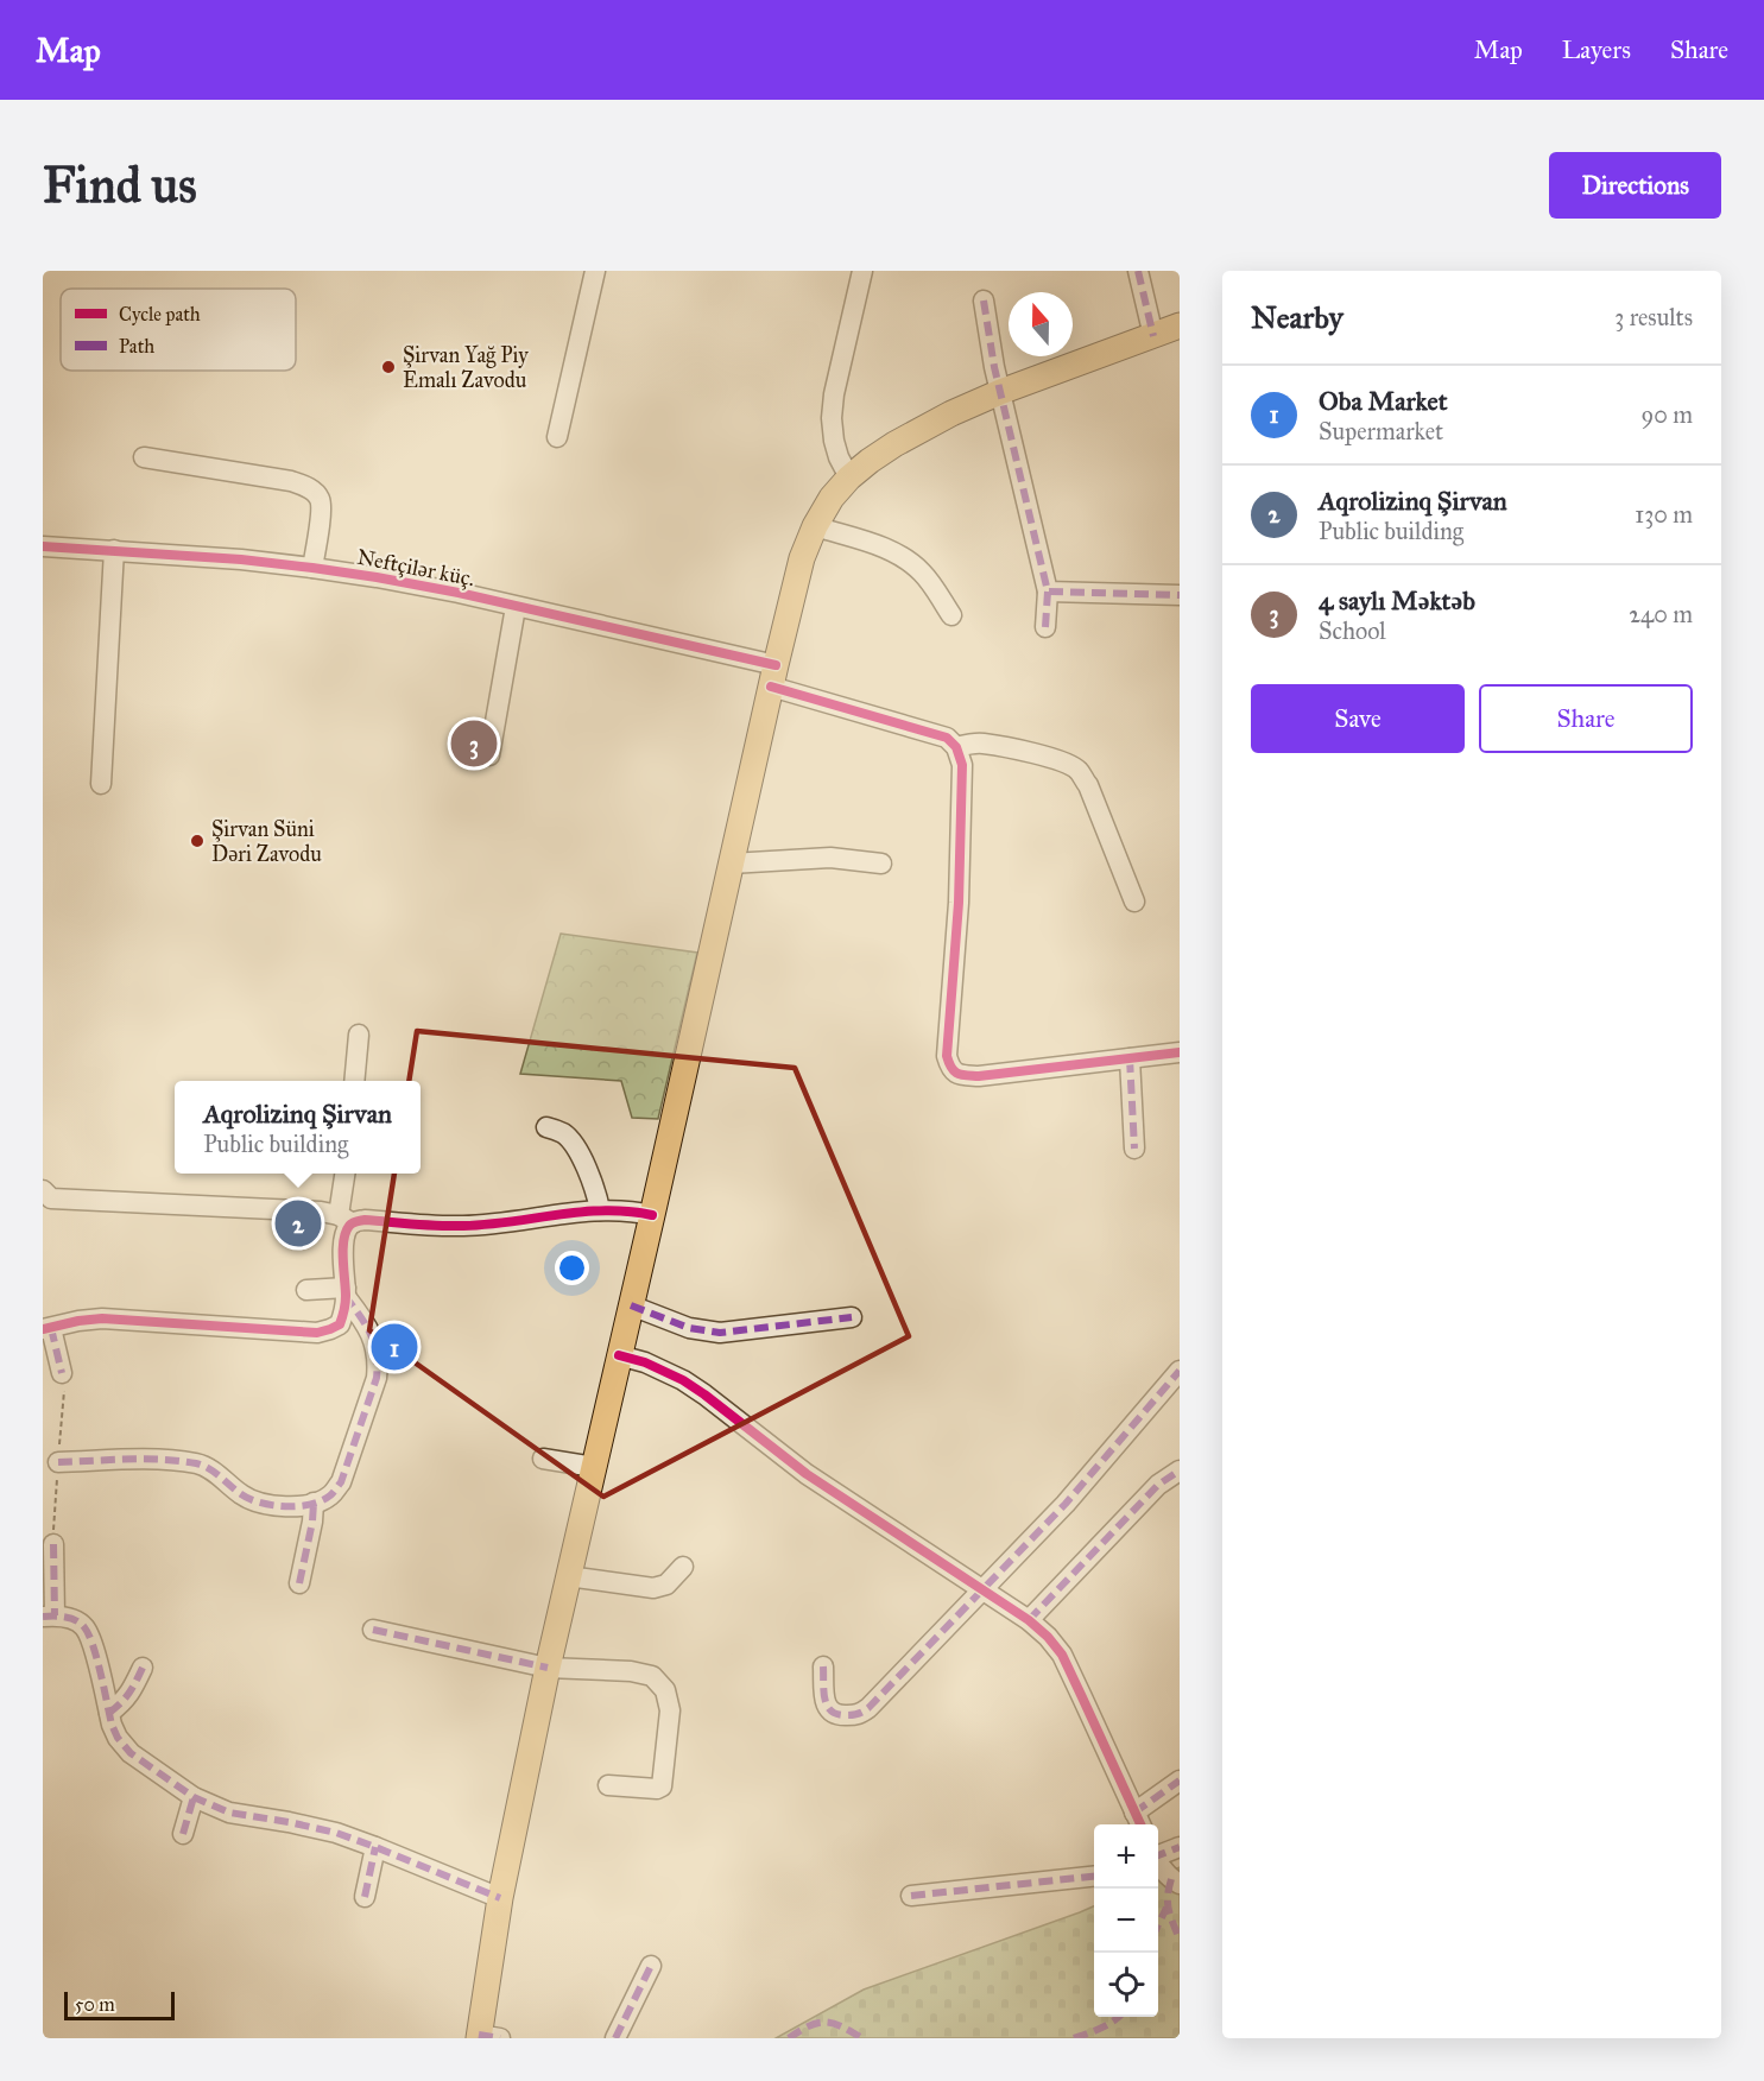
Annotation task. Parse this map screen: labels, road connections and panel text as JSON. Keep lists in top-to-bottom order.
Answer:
{
  "streets": {
    "street": ["Neftçilər küç."]
  },
  "places": ["Şirvan Yağ Piy Emalı Zavodu", "Şirvan Süni Dəri Zavodu"],
  "legend": ["Cycle path", "Path"],
  "scale_bar": "50 m",
  "north": "top",
  "page": {
    "header": "Map",
    "nav": ["Map", "Layers", "Share"],
    "buttons": [
      "Directions",
      ["Save", "Share"]
    ],
    "title": "Find us",
    "heading": ["Nearby", "3 results"],
    "list": [
      {
        "mark": "1",
        "name": "Oba Market",
        "note": "Supermarket",
        "value": "90 m"
      },
      {
        "mark": "2",
        "name": "Aqrolizinq Şirvan",
        "note": "Public building",
        "value": "130 m"
      },
      {
        "mark": "3",
        "name": "4 saylı Məktəb",
        "note": "School",
        "value": "240 m"
      }
    ],
    "pins": ["3", "2", "1"],
    "popup": ["Aqrolizinq Şirvan", "Public building"],
    "map_buttons": ["+", "−"],
    "scale": "50 m"
  }
}
